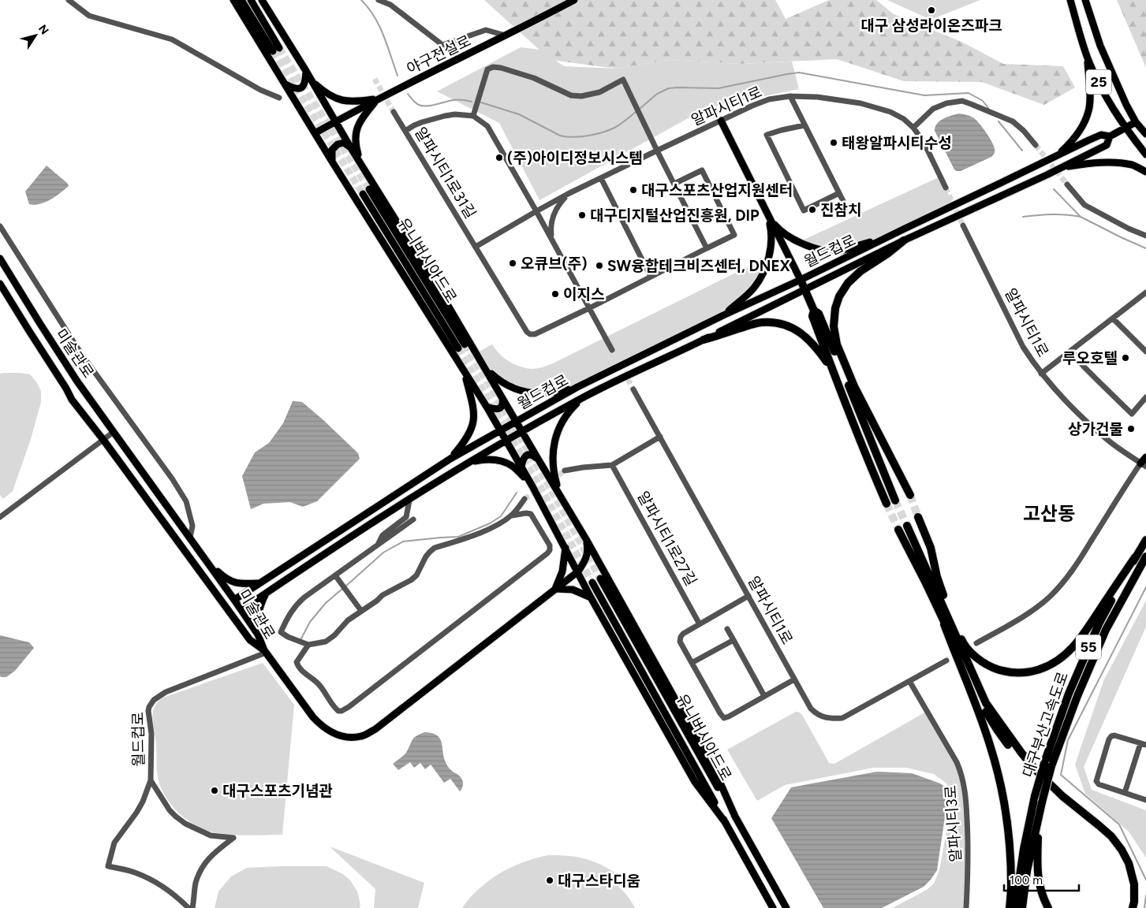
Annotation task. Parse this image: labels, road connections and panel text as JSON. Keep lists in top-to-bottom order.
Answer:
{
  "streets": {
    "highway": ["55", "대구부산고속도로"],
    "main road": [
      "야구전설로",
      "25",
      "월드컵로",
      "유니버시아드로",
      "미술관로"
    ],
    "street": [
      "알파시티1로",
      "알파시티1로31길",
      "알파시티1로27길",
      "알파시티3로"
    ]
  },
  "crossings": [
    ["25", "월드컵로"],
    ["알파시티1로", "알파시티3로"],
    ["월드컵로", "미술관로"]
  ],
  "districts": ["고산동"],
  "places": [
    "대구 삼성라이온즈파크",
    "태왕알파시티수성",
    "(주)아이디정보시스템",
    "대구스포츠산업지원센터",
    "진참치",
    "대구디지털산업진흥원, DIP",
    "오큐브(주)",
    "SW융합테크비즈센터, DNEX",
    "이지스",
    "루오호텔",
    "상가건물",
    "대구스포츠기념관",
    "대구스타디움"
  ],
  "scale_bar": "100 m",
  "north": "top right"
}
